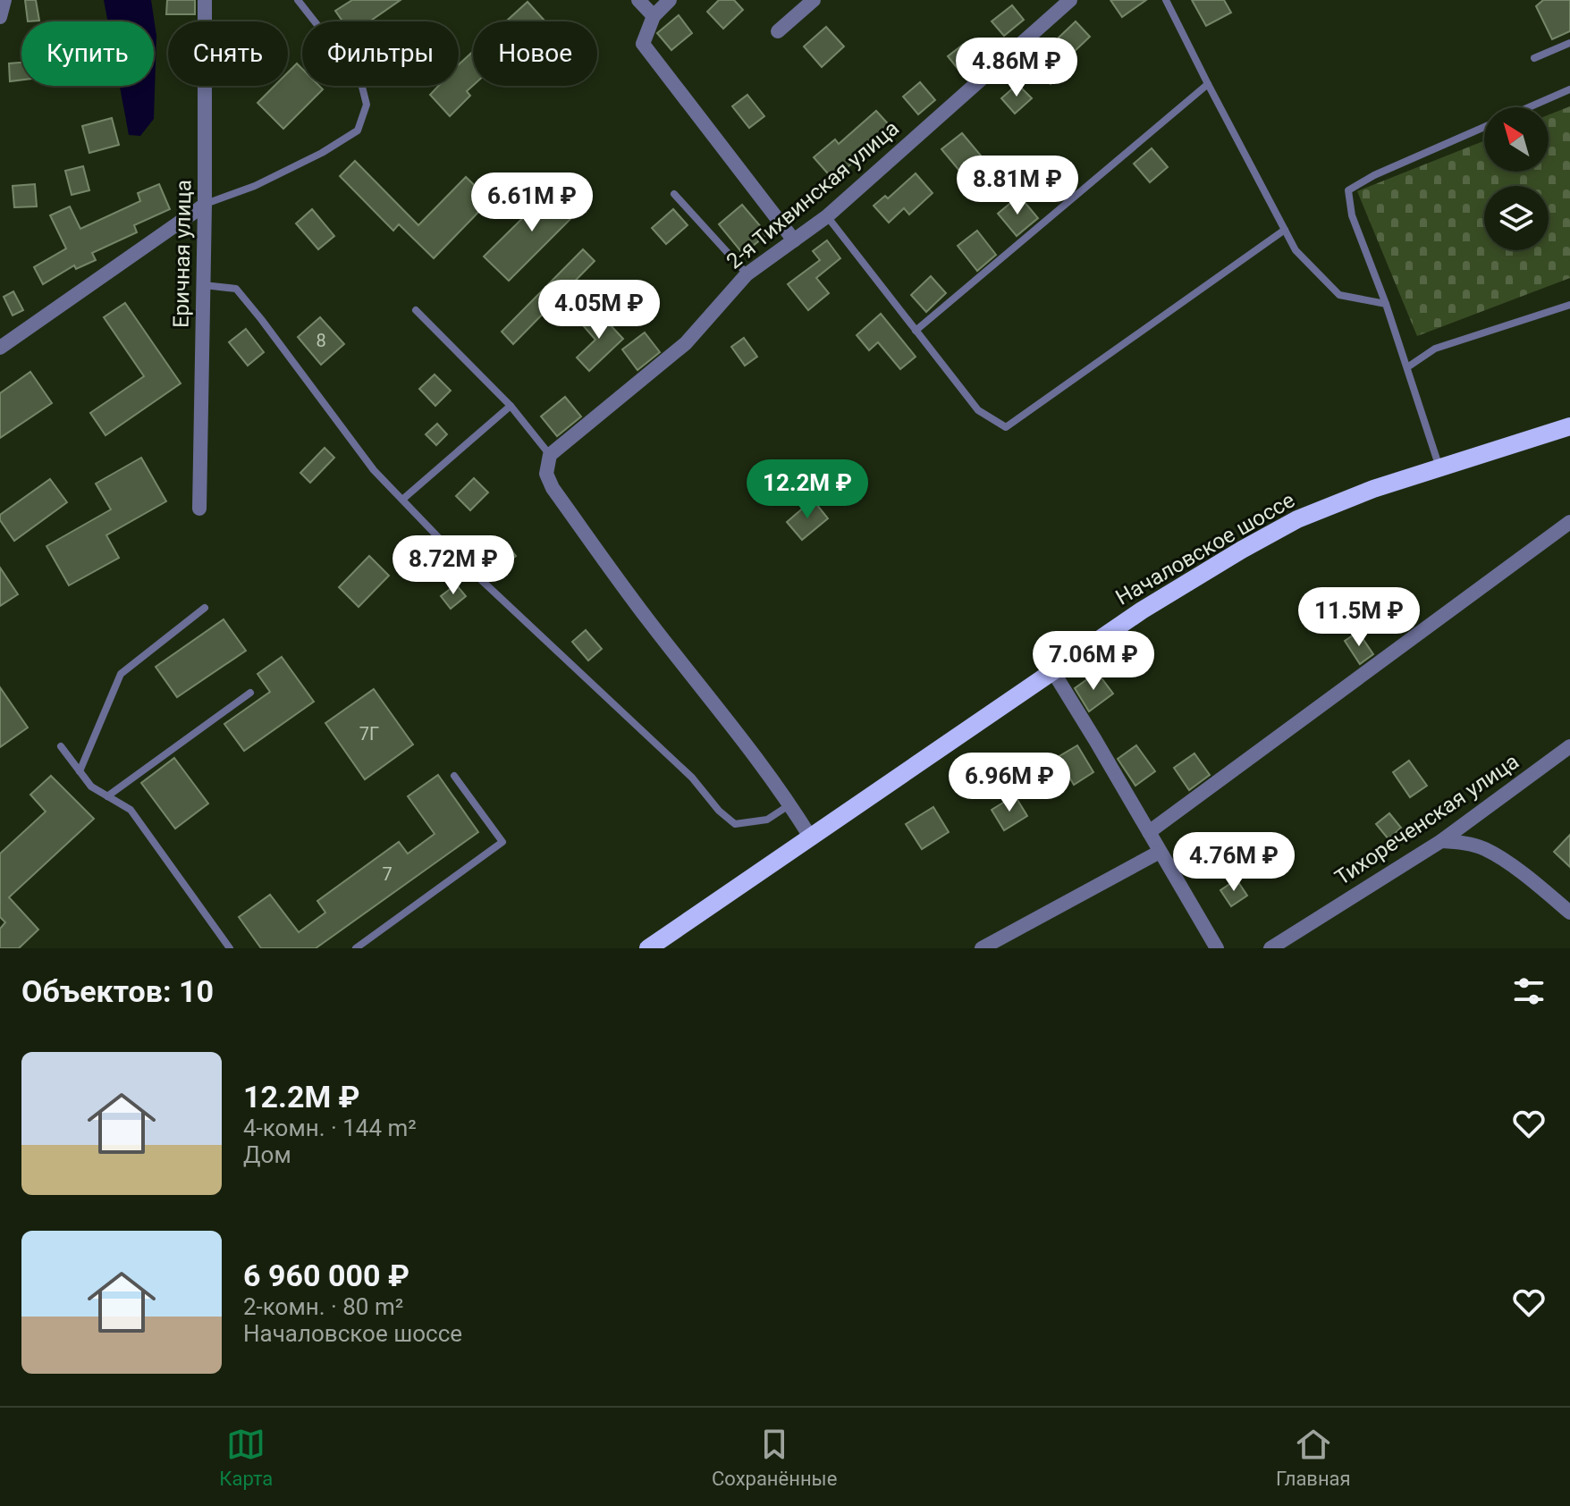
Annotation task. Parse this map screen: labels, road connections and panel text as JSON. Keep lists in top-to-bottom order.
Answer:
{
  "streets": {
    "main road": ["Началовское шоссе"],
    "street": ["2-я Тихвинская улица", "Еричная улица", "Тихореченская улица"]
  },
  "house_numbers": ["8", "7Г", "7"],
  "north": "top left",
  "page": {
    "chip": [
      "Купить",
      "Снять",
      "Фильтры",
      "Новое"
    ],
    "price": [
      "4.86M ₽",
      "8.81M ₽",
      "6.61M ₽",
      "4.05M ₽",
      "12.2M ₽",
      "8.72M ₽",
      "11.5M ₽",
      "7.06M ₽",
      "6.96M ₽",
      "4.76M ₽"
    ],
    "heading": "Объектов: 10",
    "list": [
      {
        "name": "12.2M ₽",
        "note": "4-комн. · 144 m² · Дом"
      },
      {
        "name": "6 960 000 ₽",
        "note": "2-комн. · 80 m² · Началовское шоссе"
      }
    ],
    "tabs": ["Карта", "Сохранённые", "Главная"]
  }
}
